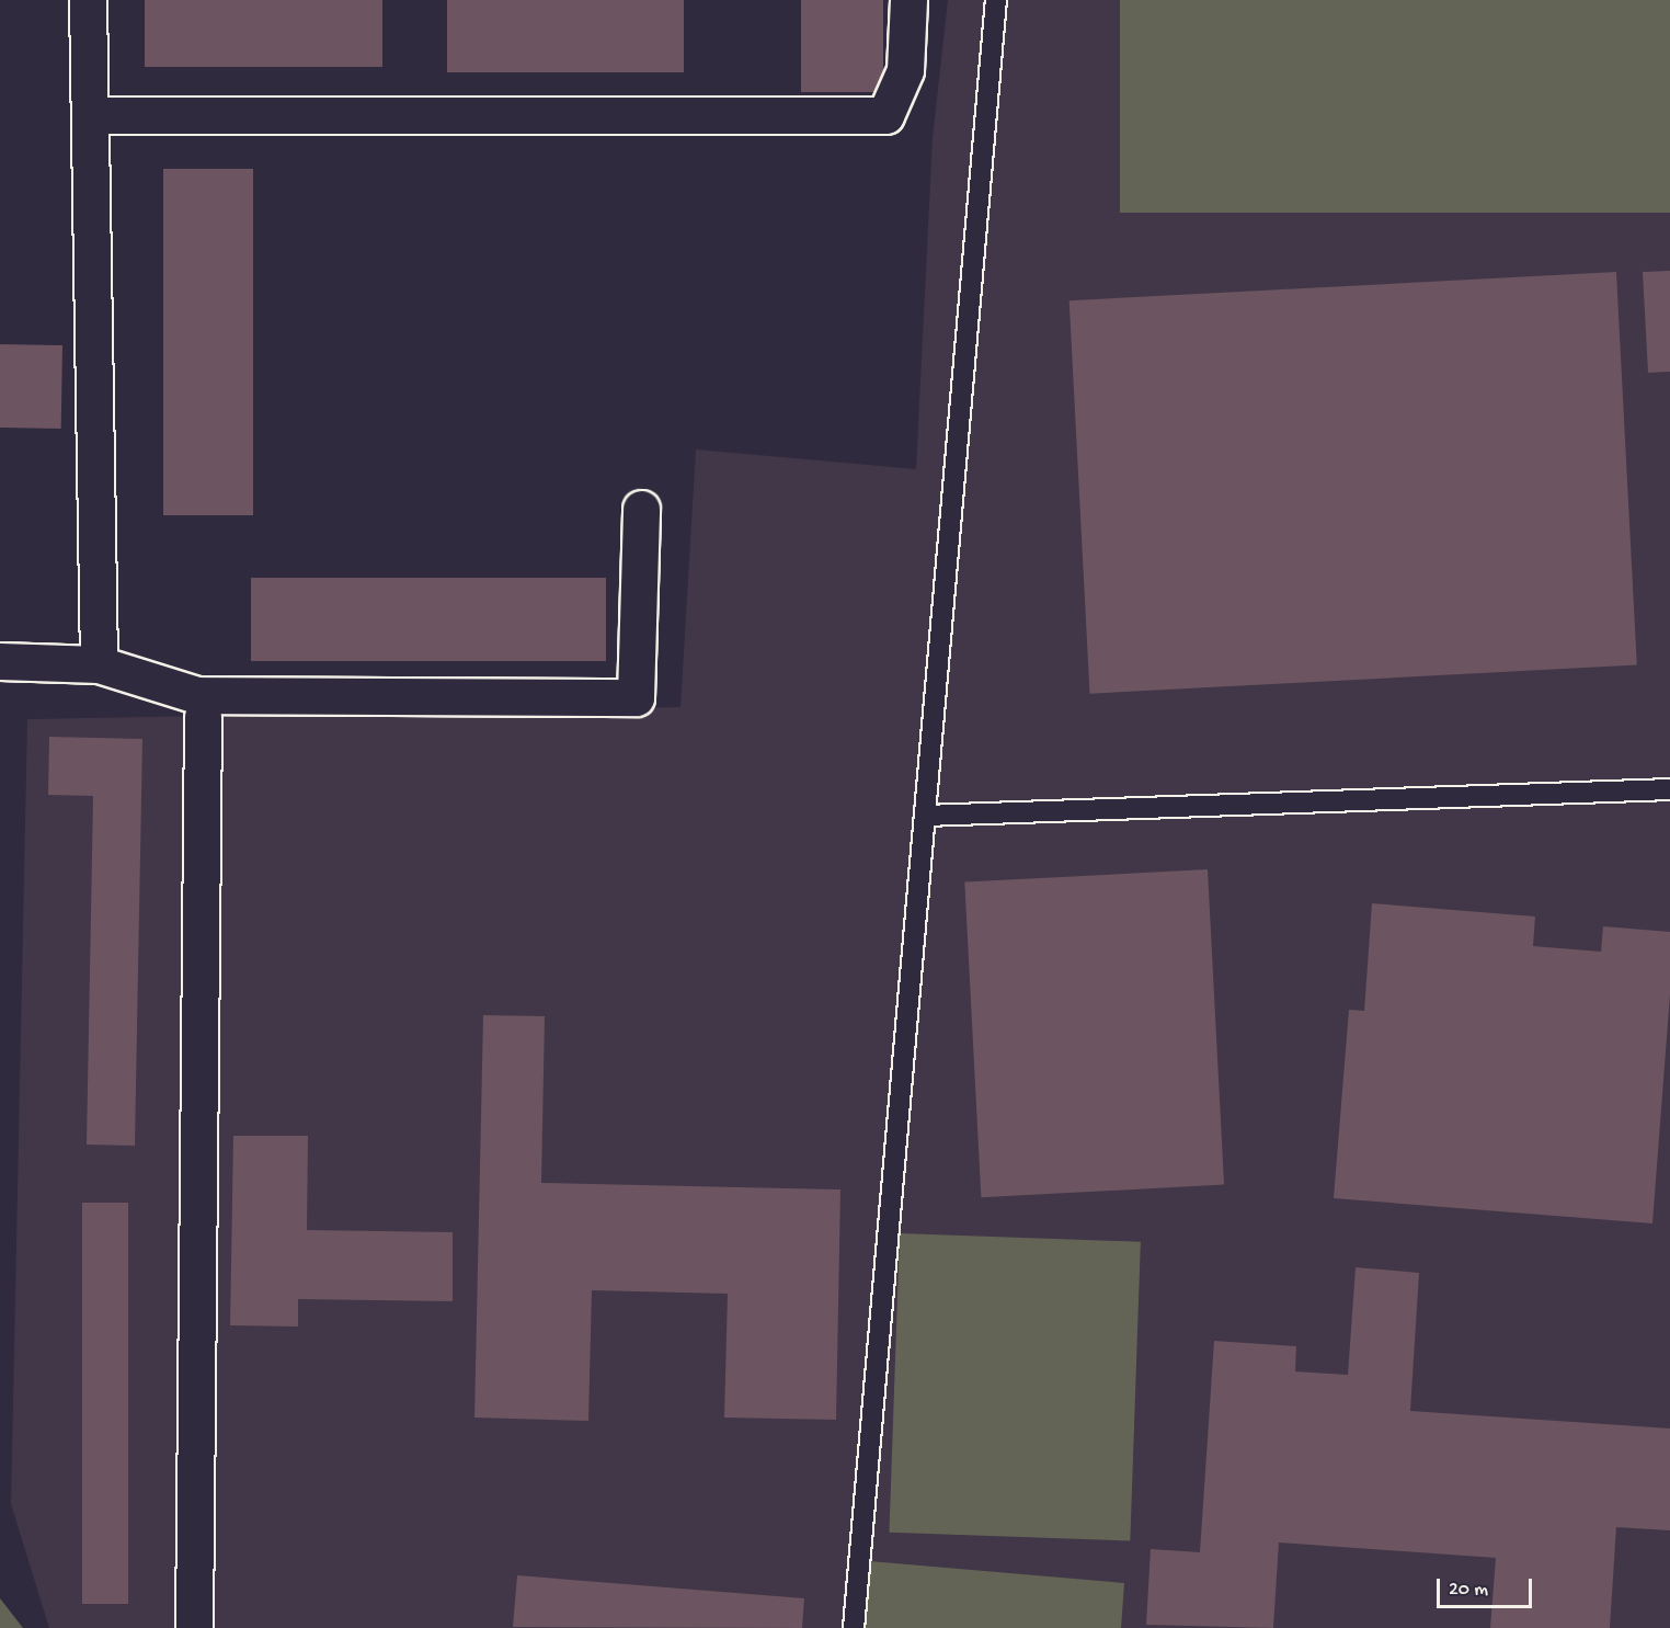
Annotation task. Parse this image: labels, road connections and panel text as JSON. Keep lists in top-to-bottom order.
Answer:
{
  "scale_bar": "20 m"
}
